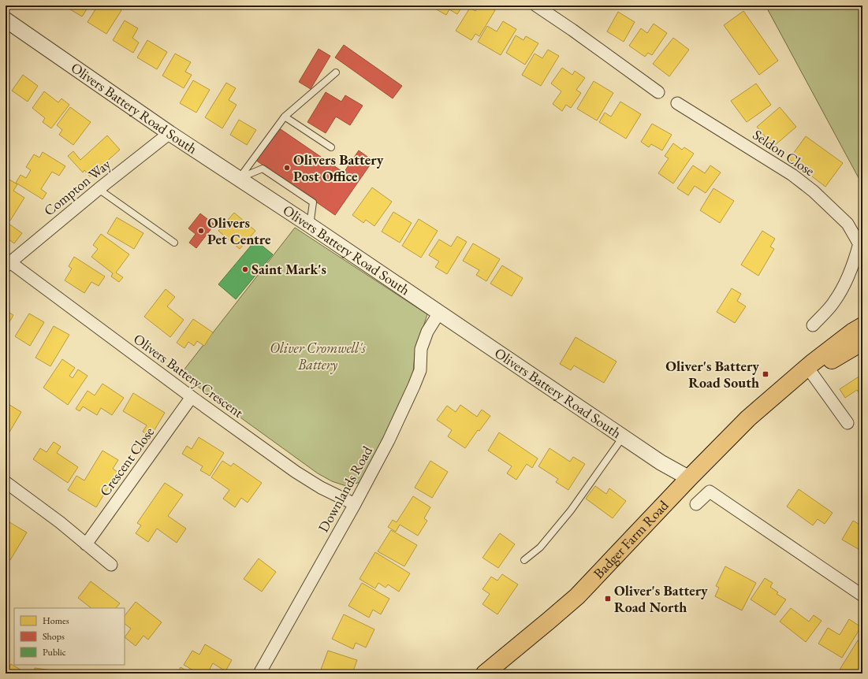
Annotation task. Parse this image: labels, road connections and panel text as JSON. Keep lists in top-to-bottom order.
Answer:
{
  "streets": {
    "main road": ["Badger Farm Road"],
    "street": [
      "Olivers Battery Road South",
      "Seldon Close",
      "Compton Way",
      "Olivers Battery Crescent",
      "Crescent Close",
      "Downlands Road"
    ]
  },
  "crossings": [
    ["Olivers Battery Road South", "Compton Way"],
    ["Olivers Battery Road South", "Downlands Road"],
    ["Olivers Battery Road South", "Badger Farm Road"],
    ["Compton Way", "Olivers Battery Crescent"],
    ["Olivers Battery Crescent", "Crescent Close"],
    ["Olivers Battery Crescent", "Downlands Road"]
  ],
  "parks": ["Oliver Cromwell's Battery"],
  "places": {
    "other": ["Olivers Battery Post Office", "Olivers Pet Centre", "Saint Mark's"],
    "transit": ["Oliver's Battery Road South", "Oliver's Battery Road North"]
  },
  "legend": ["Homes", "Shops", "Public"]
}
